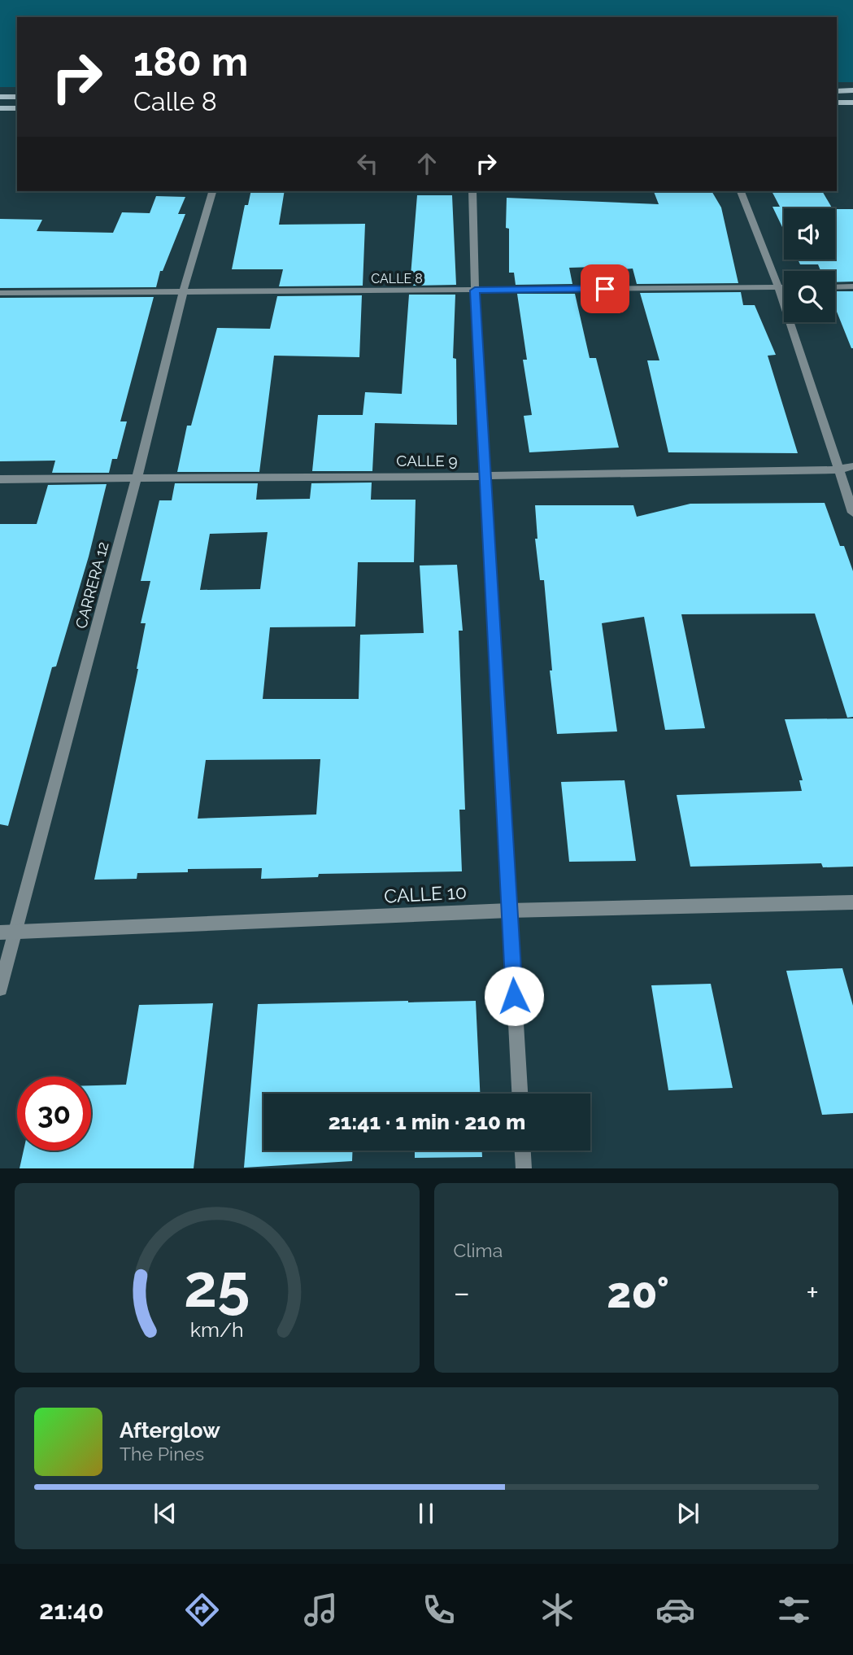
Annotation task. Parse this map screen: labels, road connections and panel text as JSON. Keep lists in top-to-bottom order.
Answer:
{
  "streets": {
    "street": [
      "CALLE 8",
      "CALLE 9",
      "CARRERA 12",
      "CALLE 10"
    ]
  },
  "crossings": [
    ["CALLE 8", "CARRERA 12"],
    ["CALLE 9", "CARRERA 12"],
    ["CARRERA 12", "CALLE 10"]
  ],
  "page": {
    "turn": ["180 m", "Calle 8"],
    "limit": "30",
    "trip": "21:41 · 1 min · 210 m",
    "tile": "Clima",
    "heat": ["−", "20°", "+"],
    "song": ["Afterglow", "The Pines"],
    "tabs": "21:40",
    "gauge": ["25", "km/h"]
  }
}
